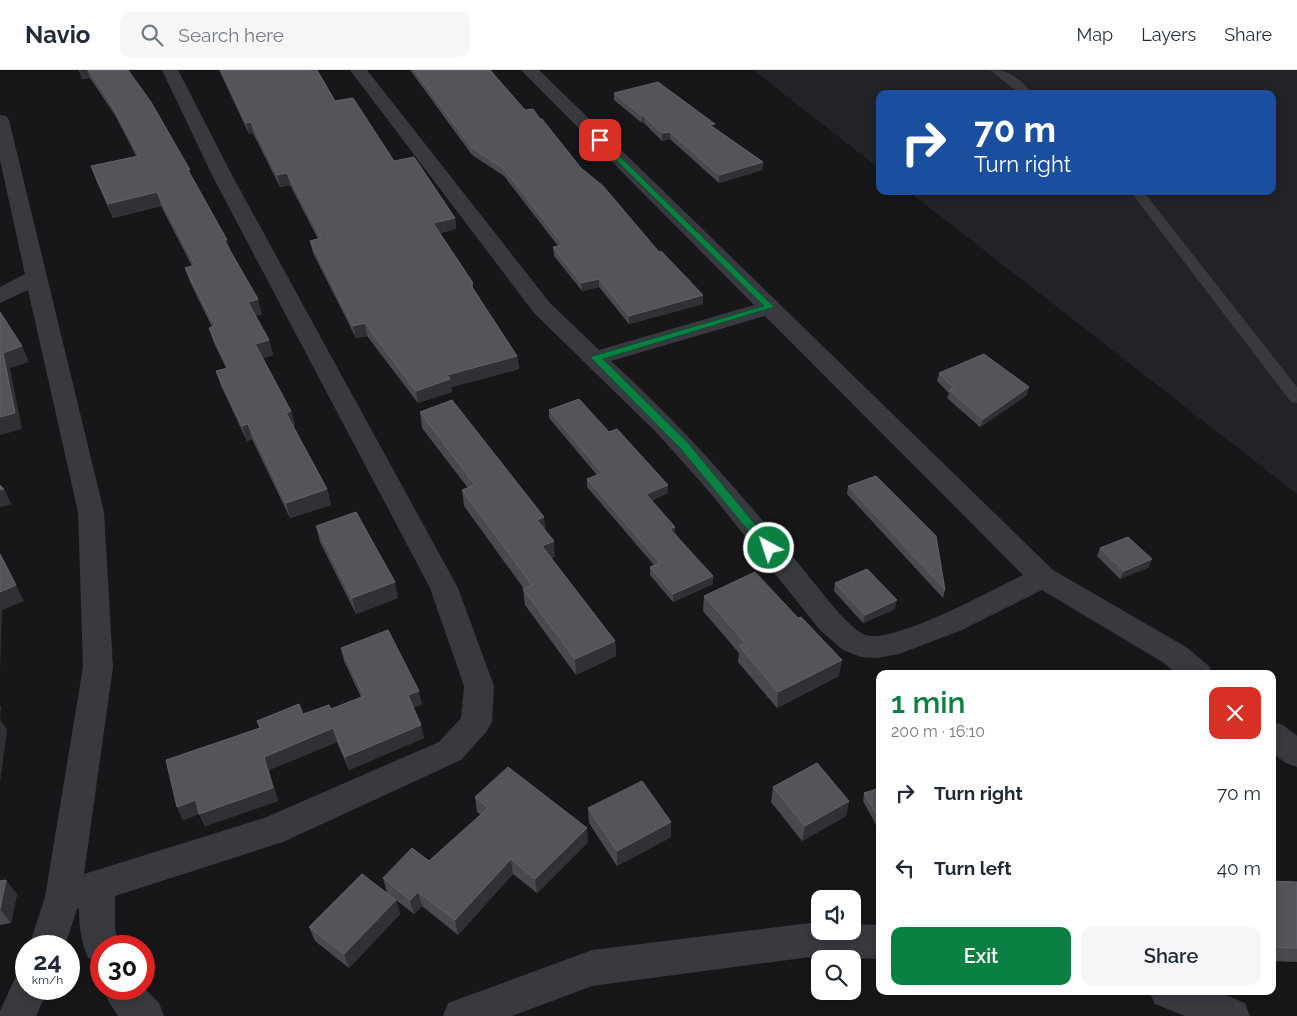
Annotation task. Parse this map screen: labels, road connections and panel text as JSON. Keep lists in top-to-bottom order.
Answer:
{
  "page": {
    "header": "Navio",
    "search": "Search here",
    "nav": ["Map", "Layers", "Share"],
    "turn": ["70 m", "Turn right"],
    "heading": ["1 min", "200 m · 16:10"],
    "list": [
      {
        "name": "Turn right",
        "value": "70 m"
      },
      {
        "name": "Turn left",
        "value": "40 m"
      }
    ],
    "buttons": ["Exit", "Share"],
    "speed": "24 km/h",
    "limit": "30"
  }
}
